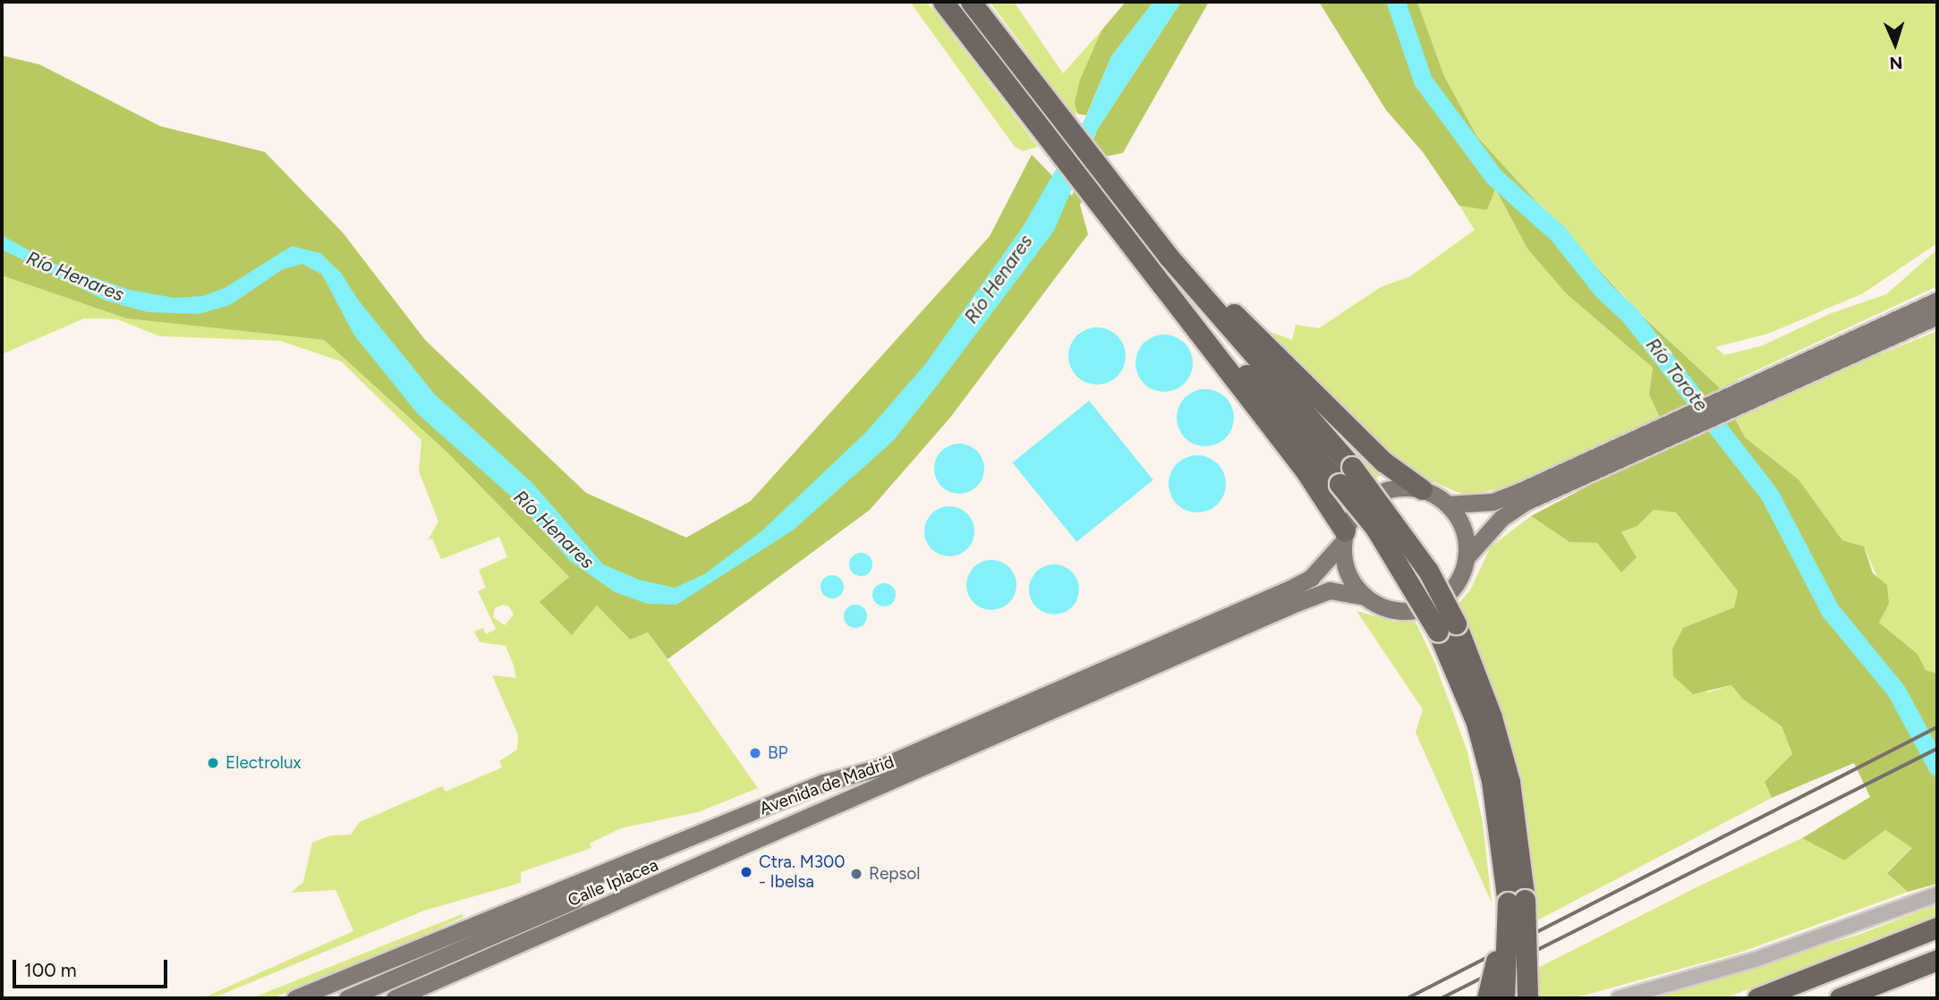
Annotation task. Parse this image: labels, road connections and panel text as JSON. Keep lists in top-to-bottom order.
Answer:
{
  "streets": {
    "main road": ["Avenida de Madrid", "Calle Iplacea"]
  },
  "crossings": [
    ["Avenida de Madrid", "Calle Iplacea"]
  ],
  "water": ["Río Henares", "Río Torote"],
  "places": [
    "BP",
    "Electrolux",
    "Ctra. M300 - Ibelsa",
    "Repsol"
  ],
  "scale_bar": "100 m",
  "north": "bottom"
}
